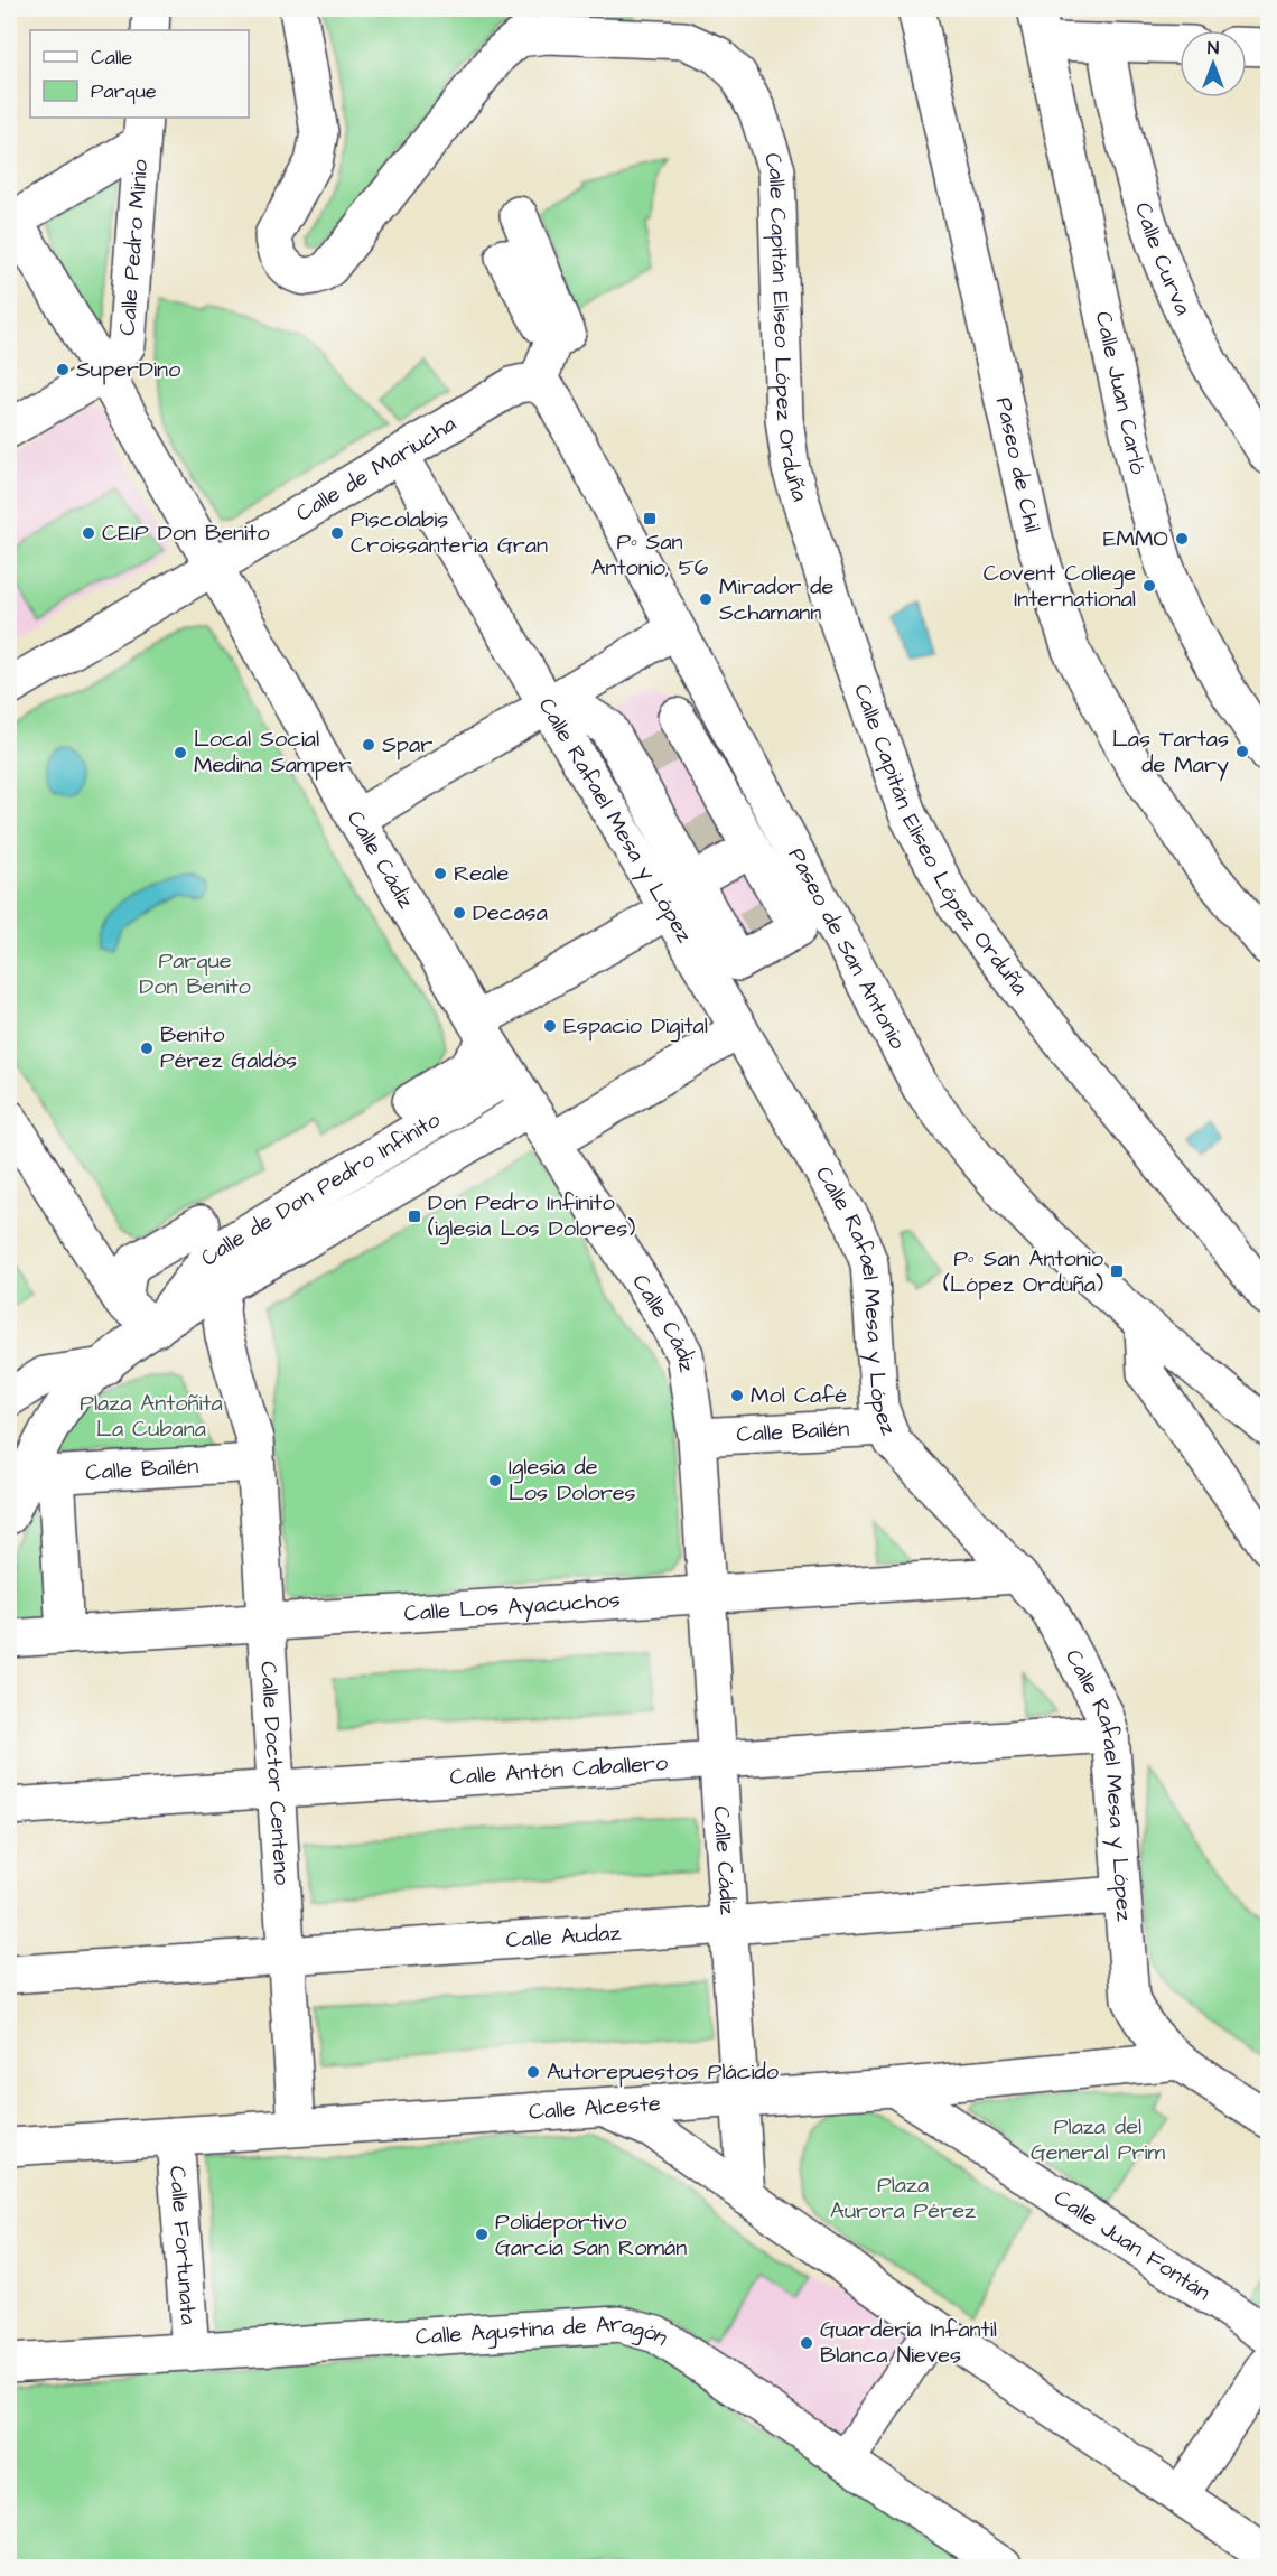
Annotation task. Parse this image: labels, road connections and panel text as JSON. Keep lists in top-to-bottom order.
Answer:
{
  "streets": {
    "street": [
      "Calle Pedro Minio",
      "Calle Curva",
      "Calle Capitán Eliseo López Orduña",
      "Calle Juan Carló",
      "Paseo de Chil",
      "Calle de Mariucha",
      "Calle Rafael Mesa y López",
      "Calle Cádiz",
      "Paseo de San Antonio",
      "Calle de Don Pedro Infinito",
      "Calle Bailén",
      "Calle Los Ayacuchos",
      "Calle Antón Caballero",
      "Calle Doctor Centeno",
      "Calle Audaz",
      "Calle Alceste",
      "Calle Fortunata",
      "Calle Juan Fontán",
      "Calle Agustina de Aragón"
    ]
  },
  "crossings": [
    ["Calle Pedro Minio", "Calle Cádiz"],
    ["Calle de Mariucha", "Calle Rafael Mesa y López"],
    ["Calle de Mariucha", "Calle Cádiz"],
    ["Calle de Mariucha", "Paseo de San Antonio"],
    ["Calle Rafael Mesa y López", "Calle Bailén"],
    ["Calle Rafael Mesa y López", "Calle Los Ayacuchos"],
    ["Calle Rafael Mesa y López", "Calle Antón Caballero"],
    ["Calle Rafael Mesa y López", "Calle Audaz"],
    ["Calle Rafael Mesa y López", "Calle Alceste"],
    ["Calle Cádiz", "Calle de Don Pedro Infinito"],
    ["Calle Cádiz", "Calle Bailén"],
    ["Calle Cádiz", "Calle Los Ayacuchos"],
    ["Calle Cádiz", "Calle Antón Caballero"],
    ["Calle Cádiz", "Calle Audaz"],
    ["Calle Cádiz", "Calle Alceste"],
    ["Calle de Don Pedro Infinito", "Calle Bailén"],
    ["Calle de Don Pedro Infinito", "Calle Doctor Centeno"],
    ["Calle Bailén", "Calle Doctor Centeno"],
    ["Calle Los Ayacuchos", "Calle Doctor Centeno"],
    ["Calle Antón Caballero", "Calle Doctor Centeno"],
    ["Calle Doctor Centeno", "Calle Audaz"],
    ["Calle Doctor Centeno", "Calle Alceste"],
    ["Calle Alceste", "Calle Fortunata"],
    ["Calle Alceste", "Calle Juan Fontán"],
    ["Calle Fortunata", "Calle Agustina de Aragón"]
  ],
  "parks": [
    "Parque Don Benito",
    "Plaza Antoñita La Cubana",
    "Plaza del General Prim",
    "Plaza Aurora Pérez"
  ],
  "places": {
    "other": [
      "SuperDino",
      "CEIP Don Benito",
      "Piscolabis Croissanteria Gran",
      "EMMO",
      "Covent College International",
      "Mirador de Schamann",
      "Spar",
      "Las Tartas de Mary",
      "Local Social Medina Samper",
      "Reale",
      "Decasa",
      "Espacio Digital",
      "Benito Pérez Galdós",
      "Mol Café",
      "Iglesia de Los Dolores",
      "Autorepuestos Plácido",
      "Polideportivo García San Román",
      "Guardería Infantil Blanca Nieves"
    ],
    "transit": ["Pº San Antonio, 56", "Don Pedro Infinito (iglesia Los Dolores)", "Pº San Antonio (López Orduña)"]
  },
  "legend": ["Calle", "Parque"],
  "north": "top"
}
